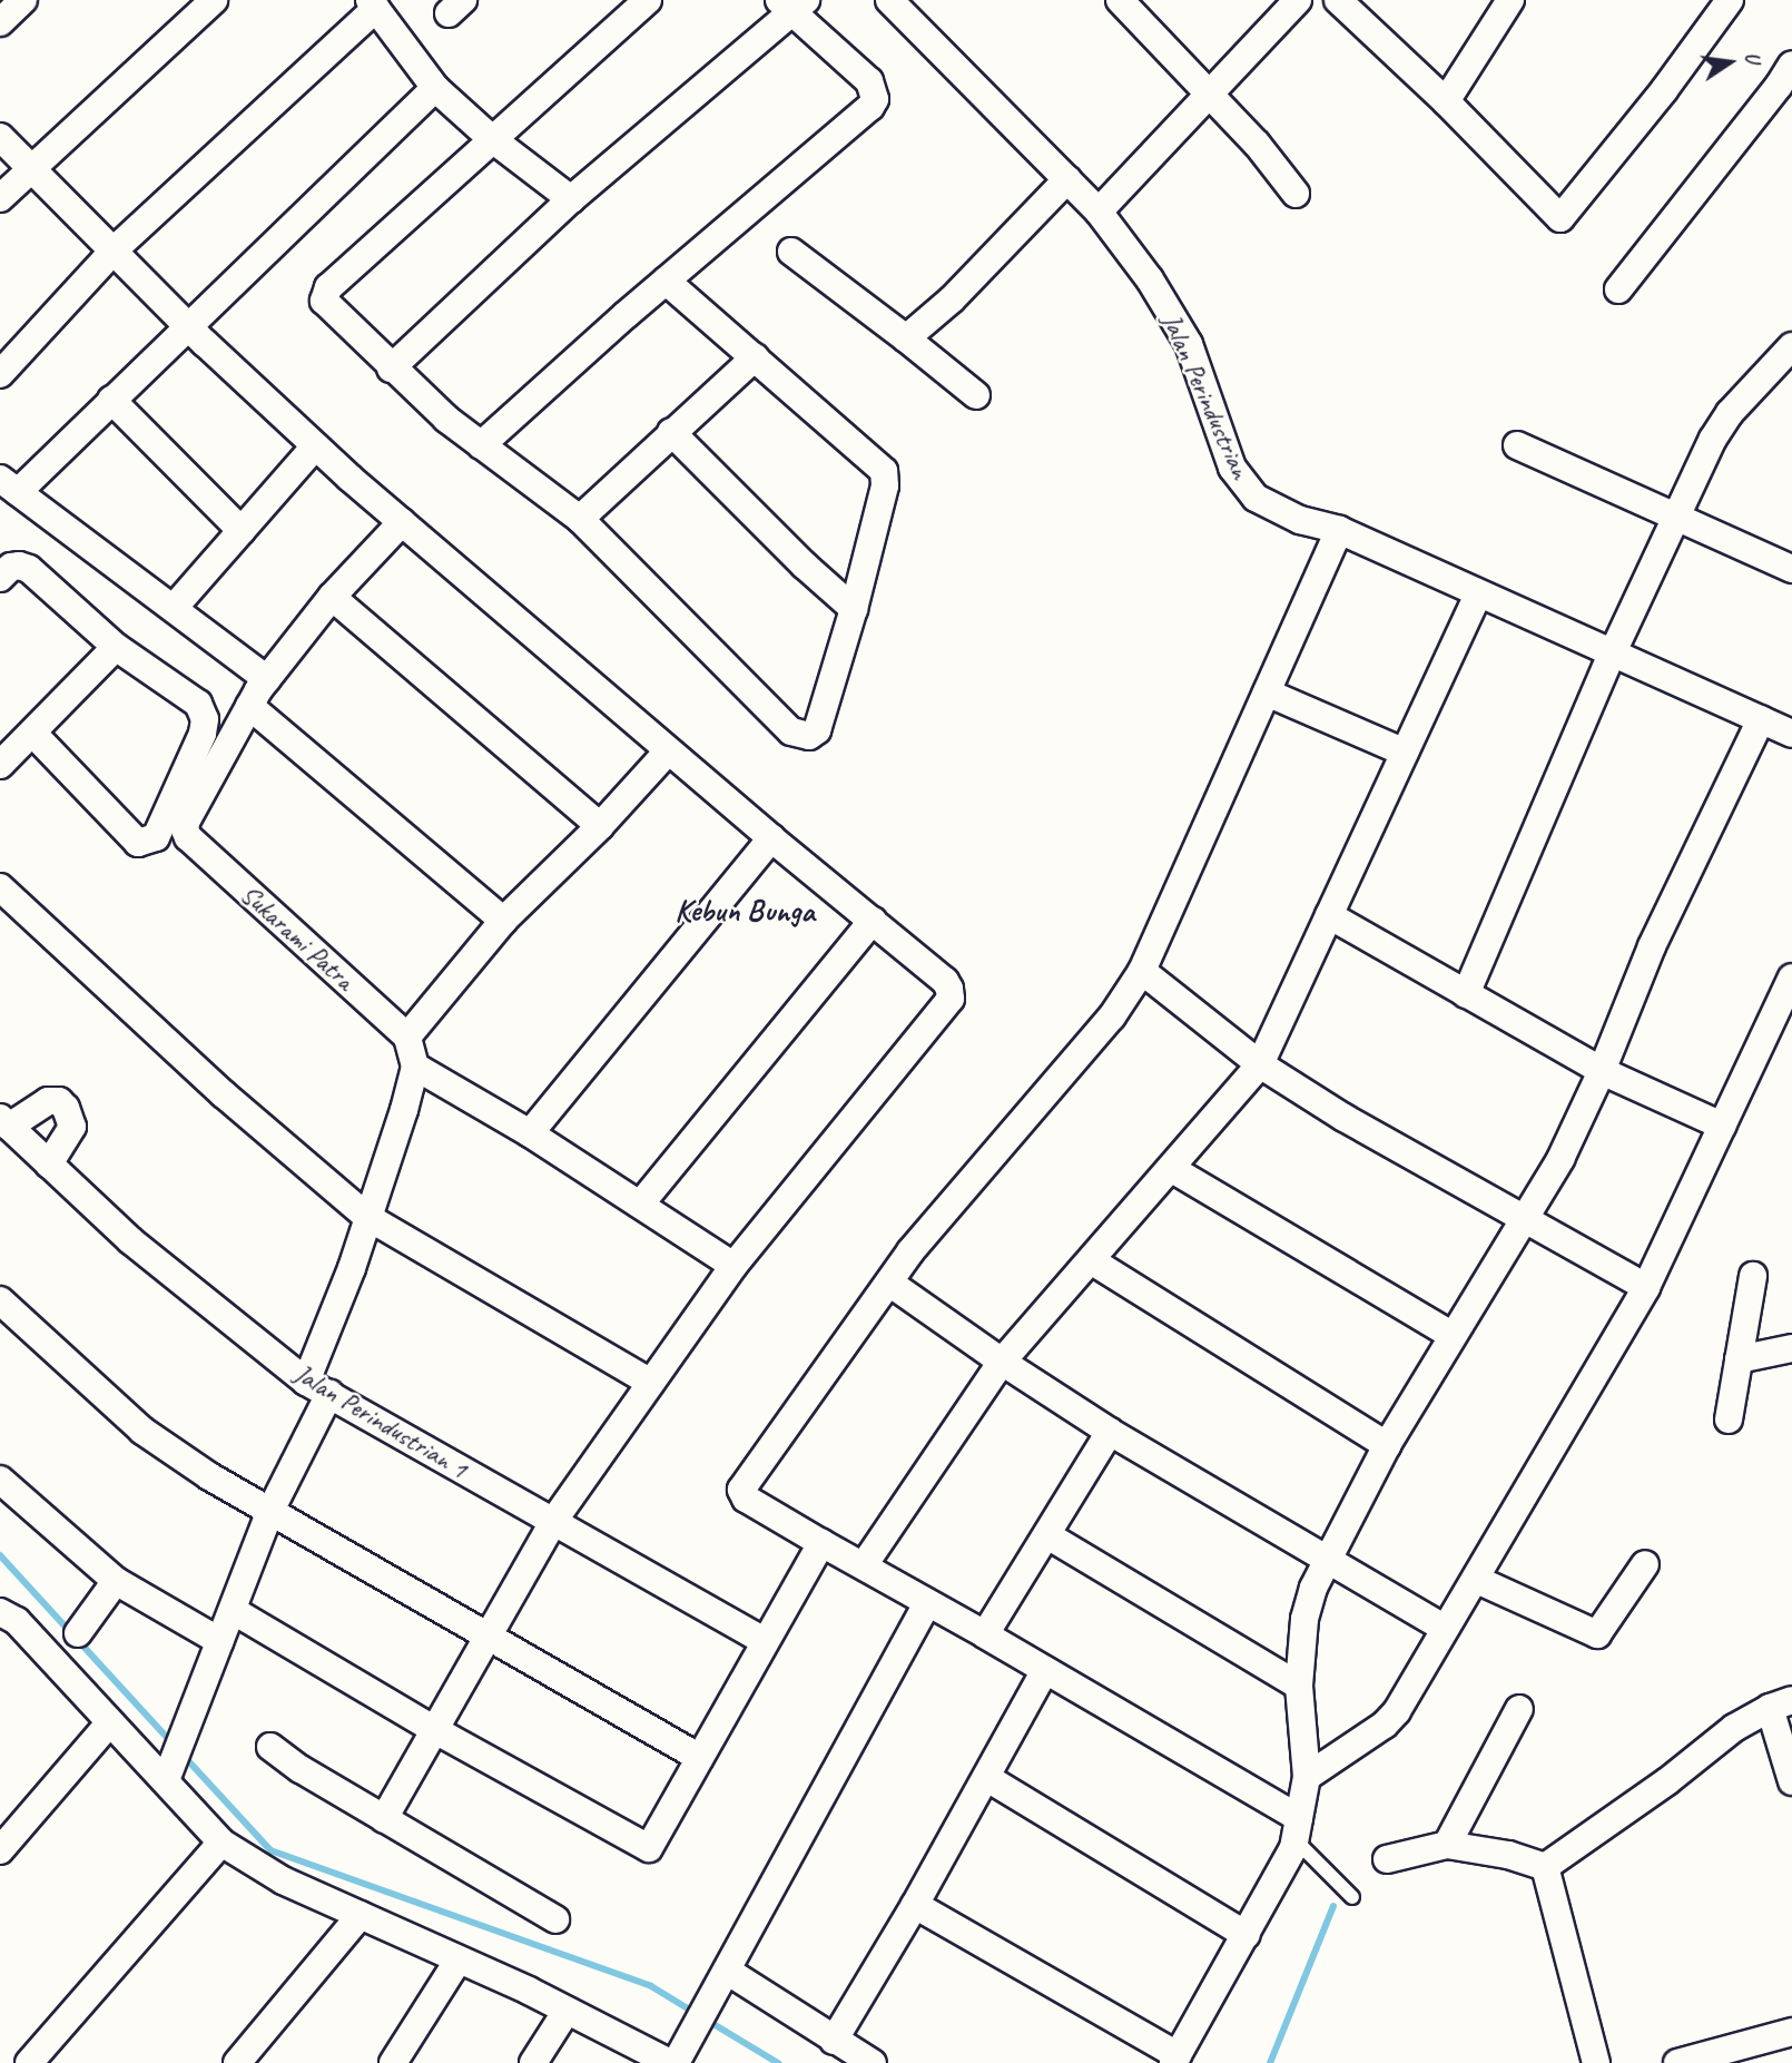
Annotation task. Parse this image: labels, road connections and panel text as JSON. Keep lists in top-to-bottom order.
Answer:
{
  "streets": {
    "street": ["Jalan Perindustrian", "Sukarami Patra", "Jalan Perindustrian 1"]
  },
  "districts": ["Kebun Bunga"],
  "north": "right"
}
